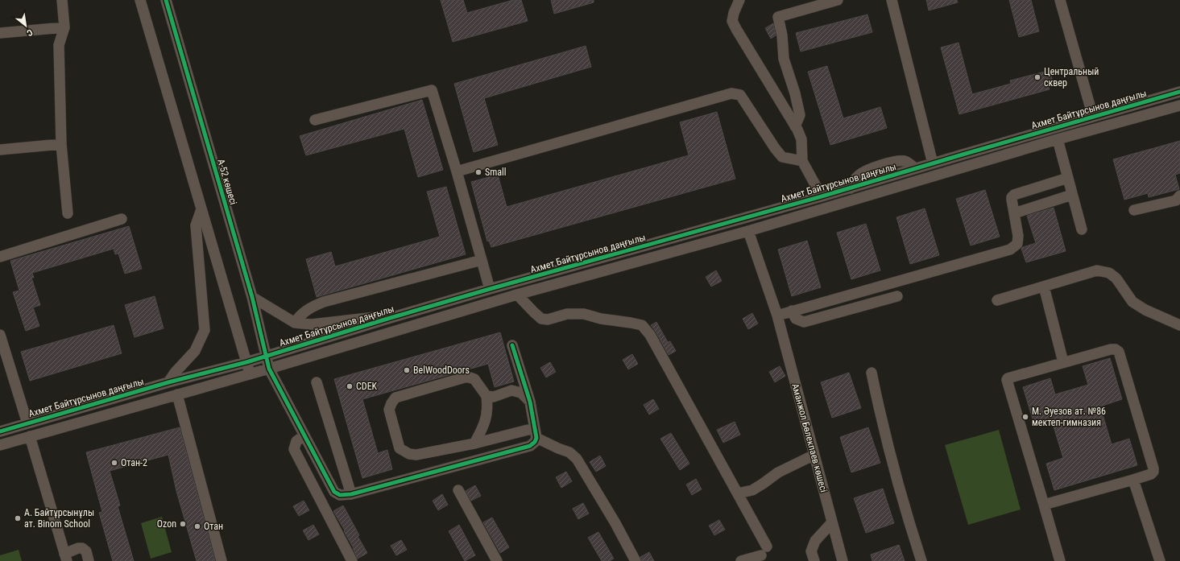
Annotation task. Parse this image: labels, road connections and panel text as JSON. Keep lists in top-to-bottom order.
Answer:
{
  "streets": {
    "street": ["Ахмет Байтұрсынов даңғылы", "А-52 көшесі", "Аманжол Бөлекпаев көшесі"]
  },
  "crossings": [
    ["Ахмет Байтұрсынов даңғылы", "А-52 көшесі"],
    ["Ахмет Байтұрсынов даңғылы", "Аманжол Бөлекпаев көшесі"]
  ],
  "places": [
    "Центральный сквер",
    "Small",
    "BelWoodDoors",
    "CDEK",
    "М. Әуезов ат. №86 мектеп-гимназия",
    "Отан-2",
    "А. Байтұрсынұлы ат. Binom School",
    "Ozon",
    "Отан"
  ],
  "north": "bottom right"
}
